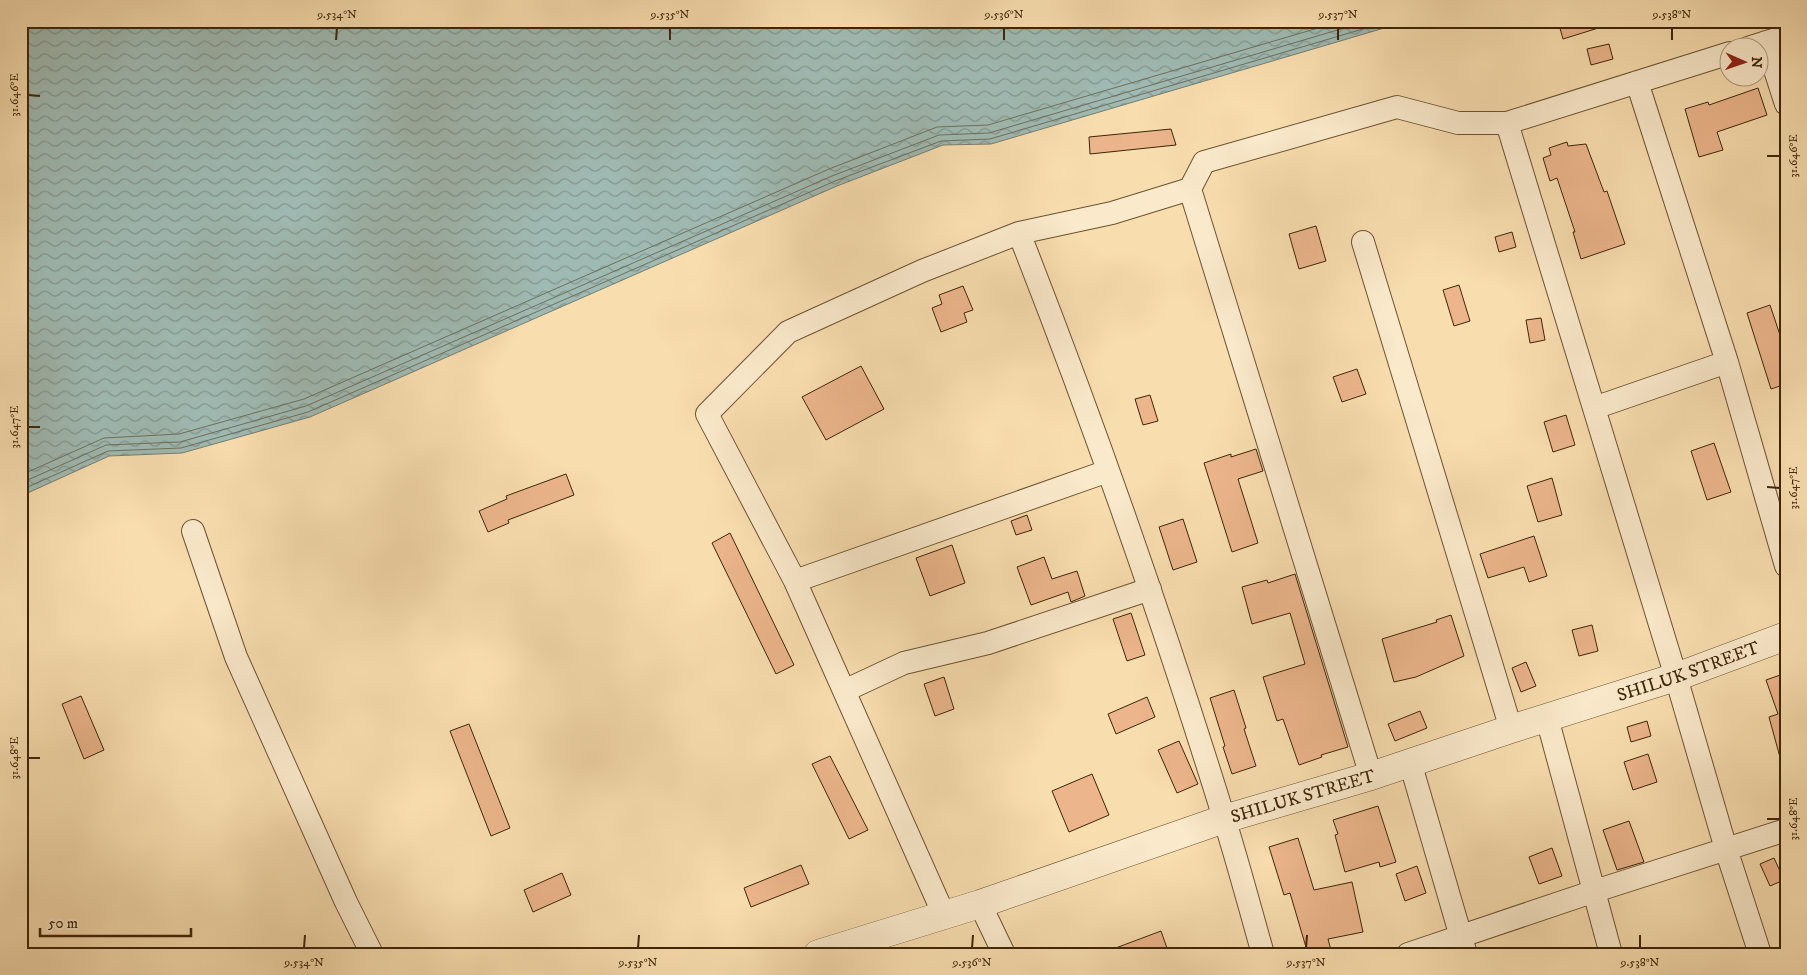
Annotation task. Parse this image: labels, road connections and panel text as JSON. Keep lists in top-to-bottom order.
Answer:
{
  "streets": {
    "street": ["SHILUK STREET"]
  },
  "scale_bar": "50 m",
  "north": "right",
  "coordinates": [
    "9.534°N",
    "9.535°N",
    "9.536°N",
    "9.537°N",
    "9.538°N",
    "31.646°E",
    "31.647°E",
    "31.648°E"
  ]
}
